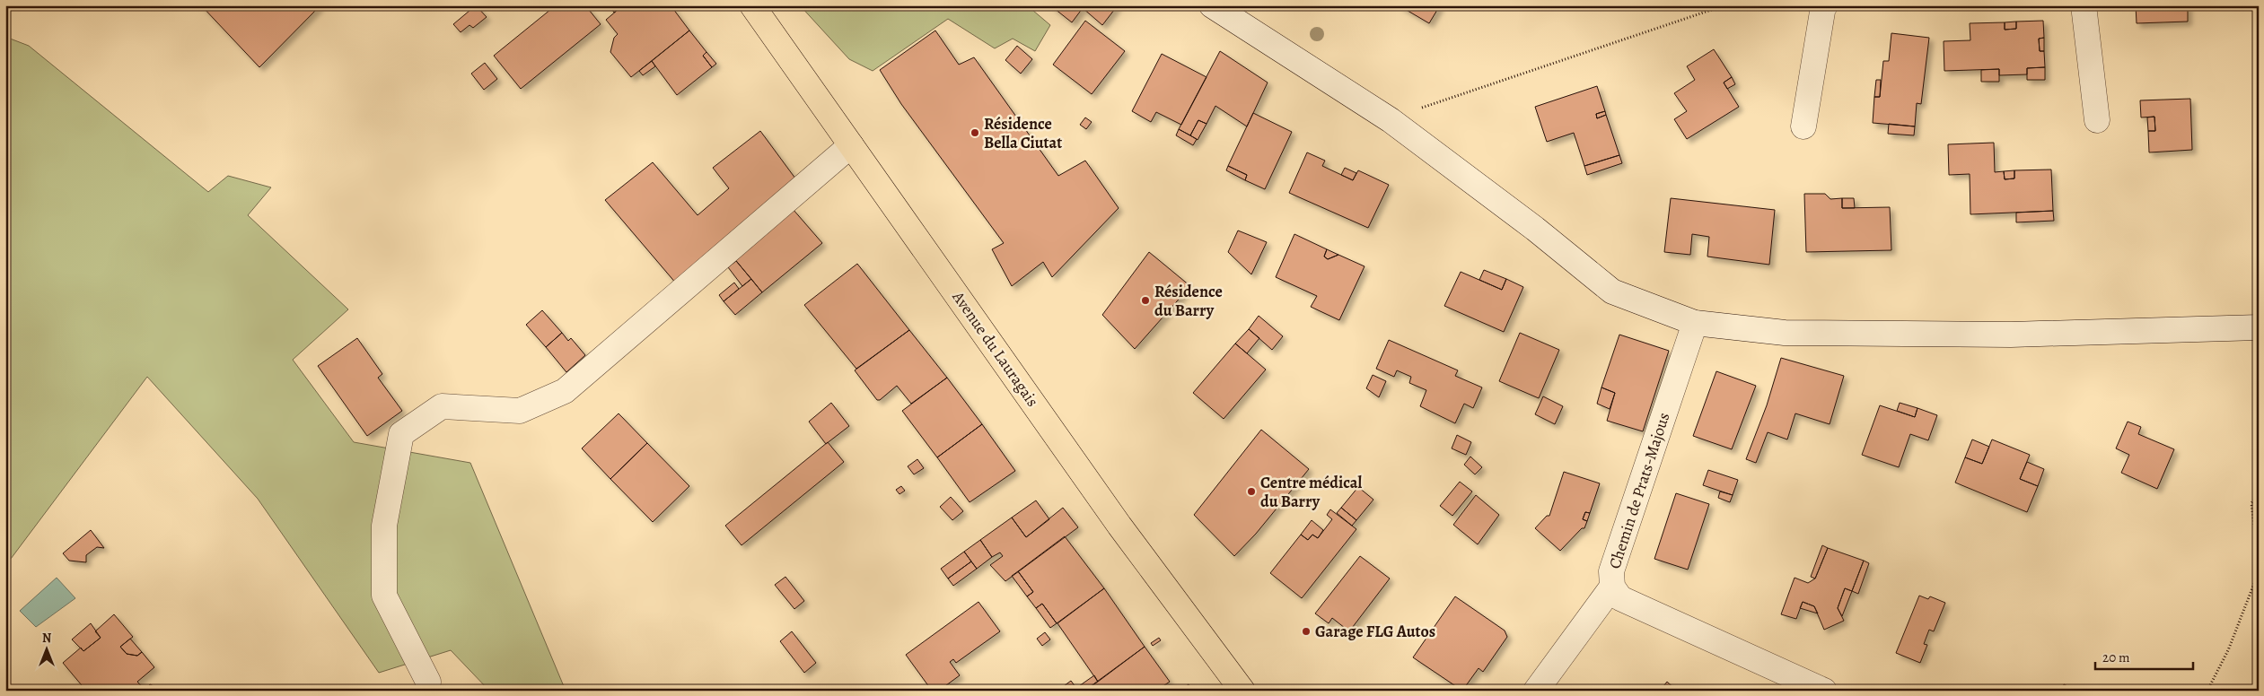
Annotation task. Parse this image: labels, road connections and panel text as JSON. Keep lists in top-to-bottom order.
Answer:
{
  "streets": {
    "main road": ["Avenue du Lauragais"],
    "street": ["Chemin de Prats-Majous"]
  },
  "places": [
    "Résidence Bella Ciutat",
    "Résidence du Barry",
    "Centre médical du Barry",
    "Garage FLG Autos"
  ],
  "scale_bar": "20 m",
  "north": "top"
}
